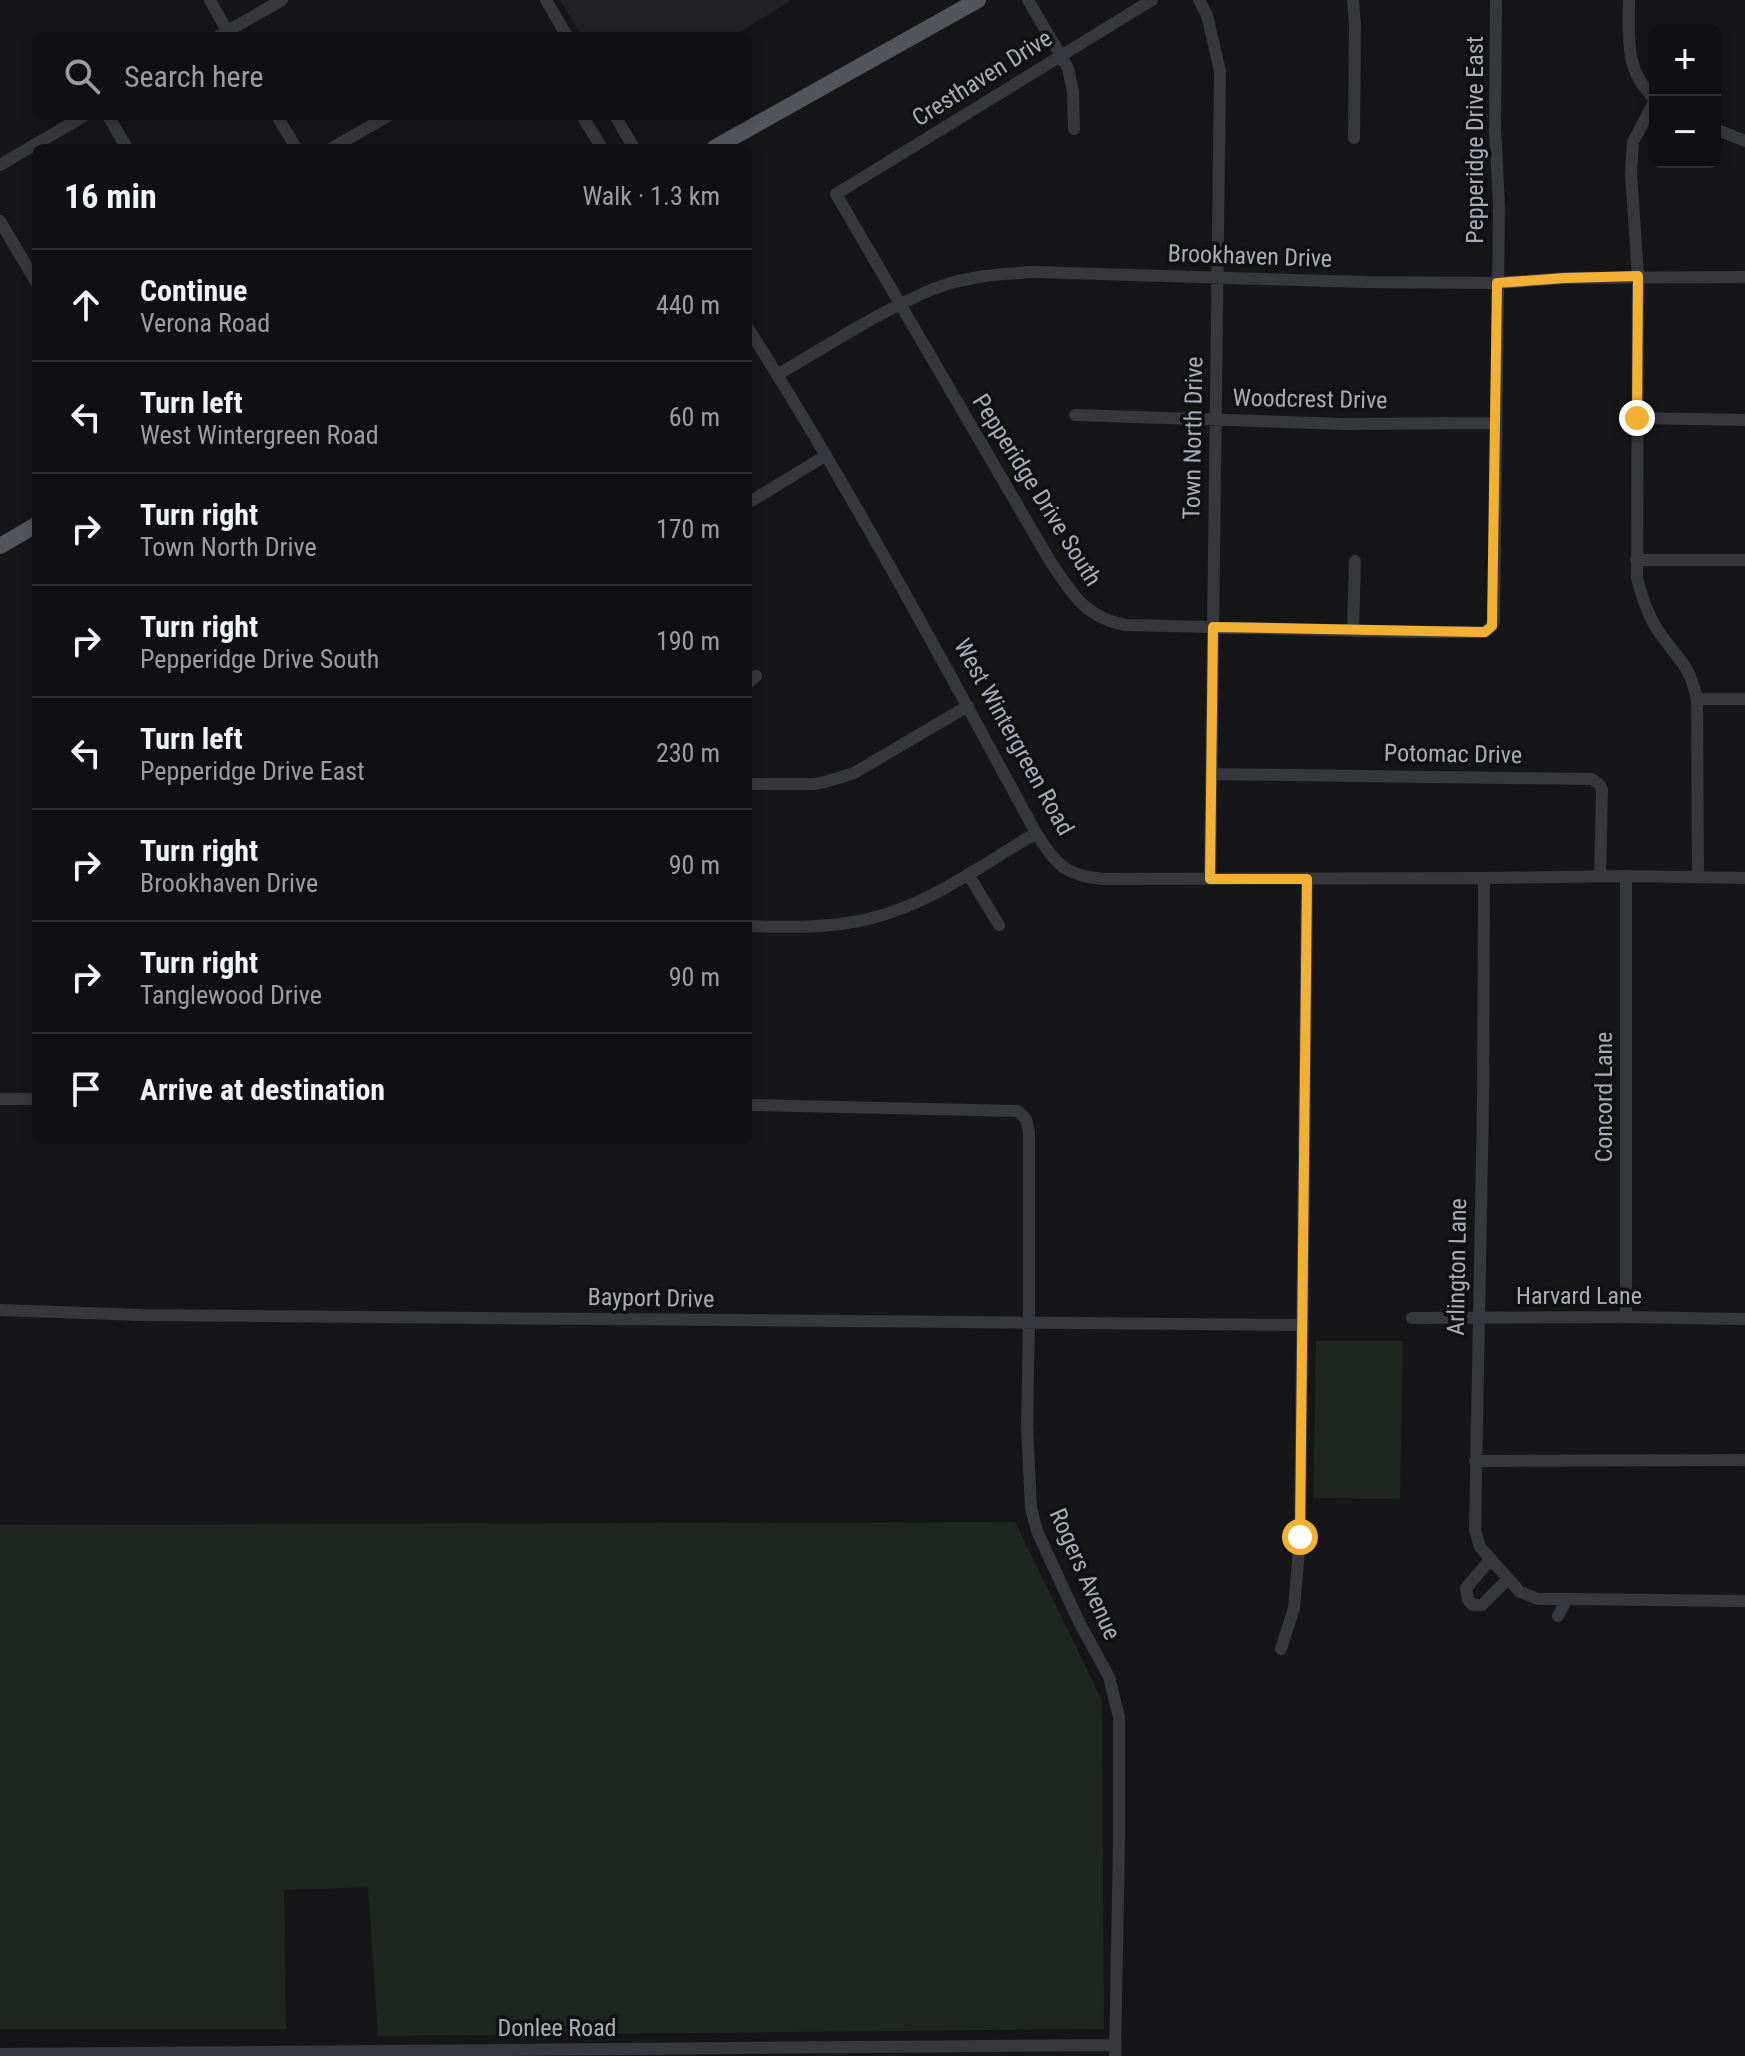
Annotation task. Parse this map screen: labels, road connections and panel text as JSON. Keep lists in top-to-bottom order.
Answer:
{
  "streets": {
    "street": [
      "Cresthaven Drive",
      "Pepperidge Drive East",
      "Brookhaven Drive",
      "Woodcrest Drive",
      "Town North Drive",
      "Pepperidge Drive South",
      "West Wintergreen Road",
      "Potomac Drive",
      "Concord Lane",
      "Arlington Lane",
      "Harvard Lane",
      "Bayport Drive",
      "Rogers Avenue",
      "Donlee Road"
    ]
  },
  "crossings": [
    ["Cresthaven Drive", "Pepperidge Drive South"],
    ["Pepperidge Drive East", "Brookhaven Drive"],
    ["Pepperidge Drive East", "Woodcrest Drive"],
    ["Pepperidge Drive East", "Pepperidge Drive South"],
    ["Brookhaven Drive", "Town North Drive"],
    ["Brookhaven Drive", "Pepperidge Drive South"],
    ["Brookhaven Drive", "West Wintergreen Road"],
    ["Woodcrest Drive", "Town North Drive"],
    ["Town North Drive", "Pepperidge Drive South"],
    ["Town North Drive", "West Wintergreen Road"],
    ["Town North Drive", "Potomac Drive"],
    ["West Wintergreen Road", "Potomac Drive"],
    ["West Wintergreen Road", "Concord Lane"],
    ["West Wintergreen Road", "Arlington Lane"],
    ["Concord Lane", "Harvard Lane"],
    ["Arlington Lane", "Harvard Lane"],
    ["Bayport Drive", "Rogers Avenue"],
    ["Rogers Avenue", "Donlee Road"]
  ],
  "page": {
    "map_buttons": ["+", "−"],
    "search": "Search here",
    "heading": ["16 min", "Walk · 1.3 km"],
    "list": [
      ["Continue", "Verona Road", "440 m"],
      ["Turn left", "West Wintergreen Road", "60 m"],
      ["Turn right", "Town North Drive", "170 m"],
      ["Turn right", "Pepperidge Drive South", "190 m"],
      ["Turn left", "Pepperidge Drive East", "230 m"],
      ["Turn right", "Brookhaven Drive", "90 m"],
      ["Turn right", "Tanglewood Drive", "90 m"],
      "Arrive at destination"
    ]
  }
}
